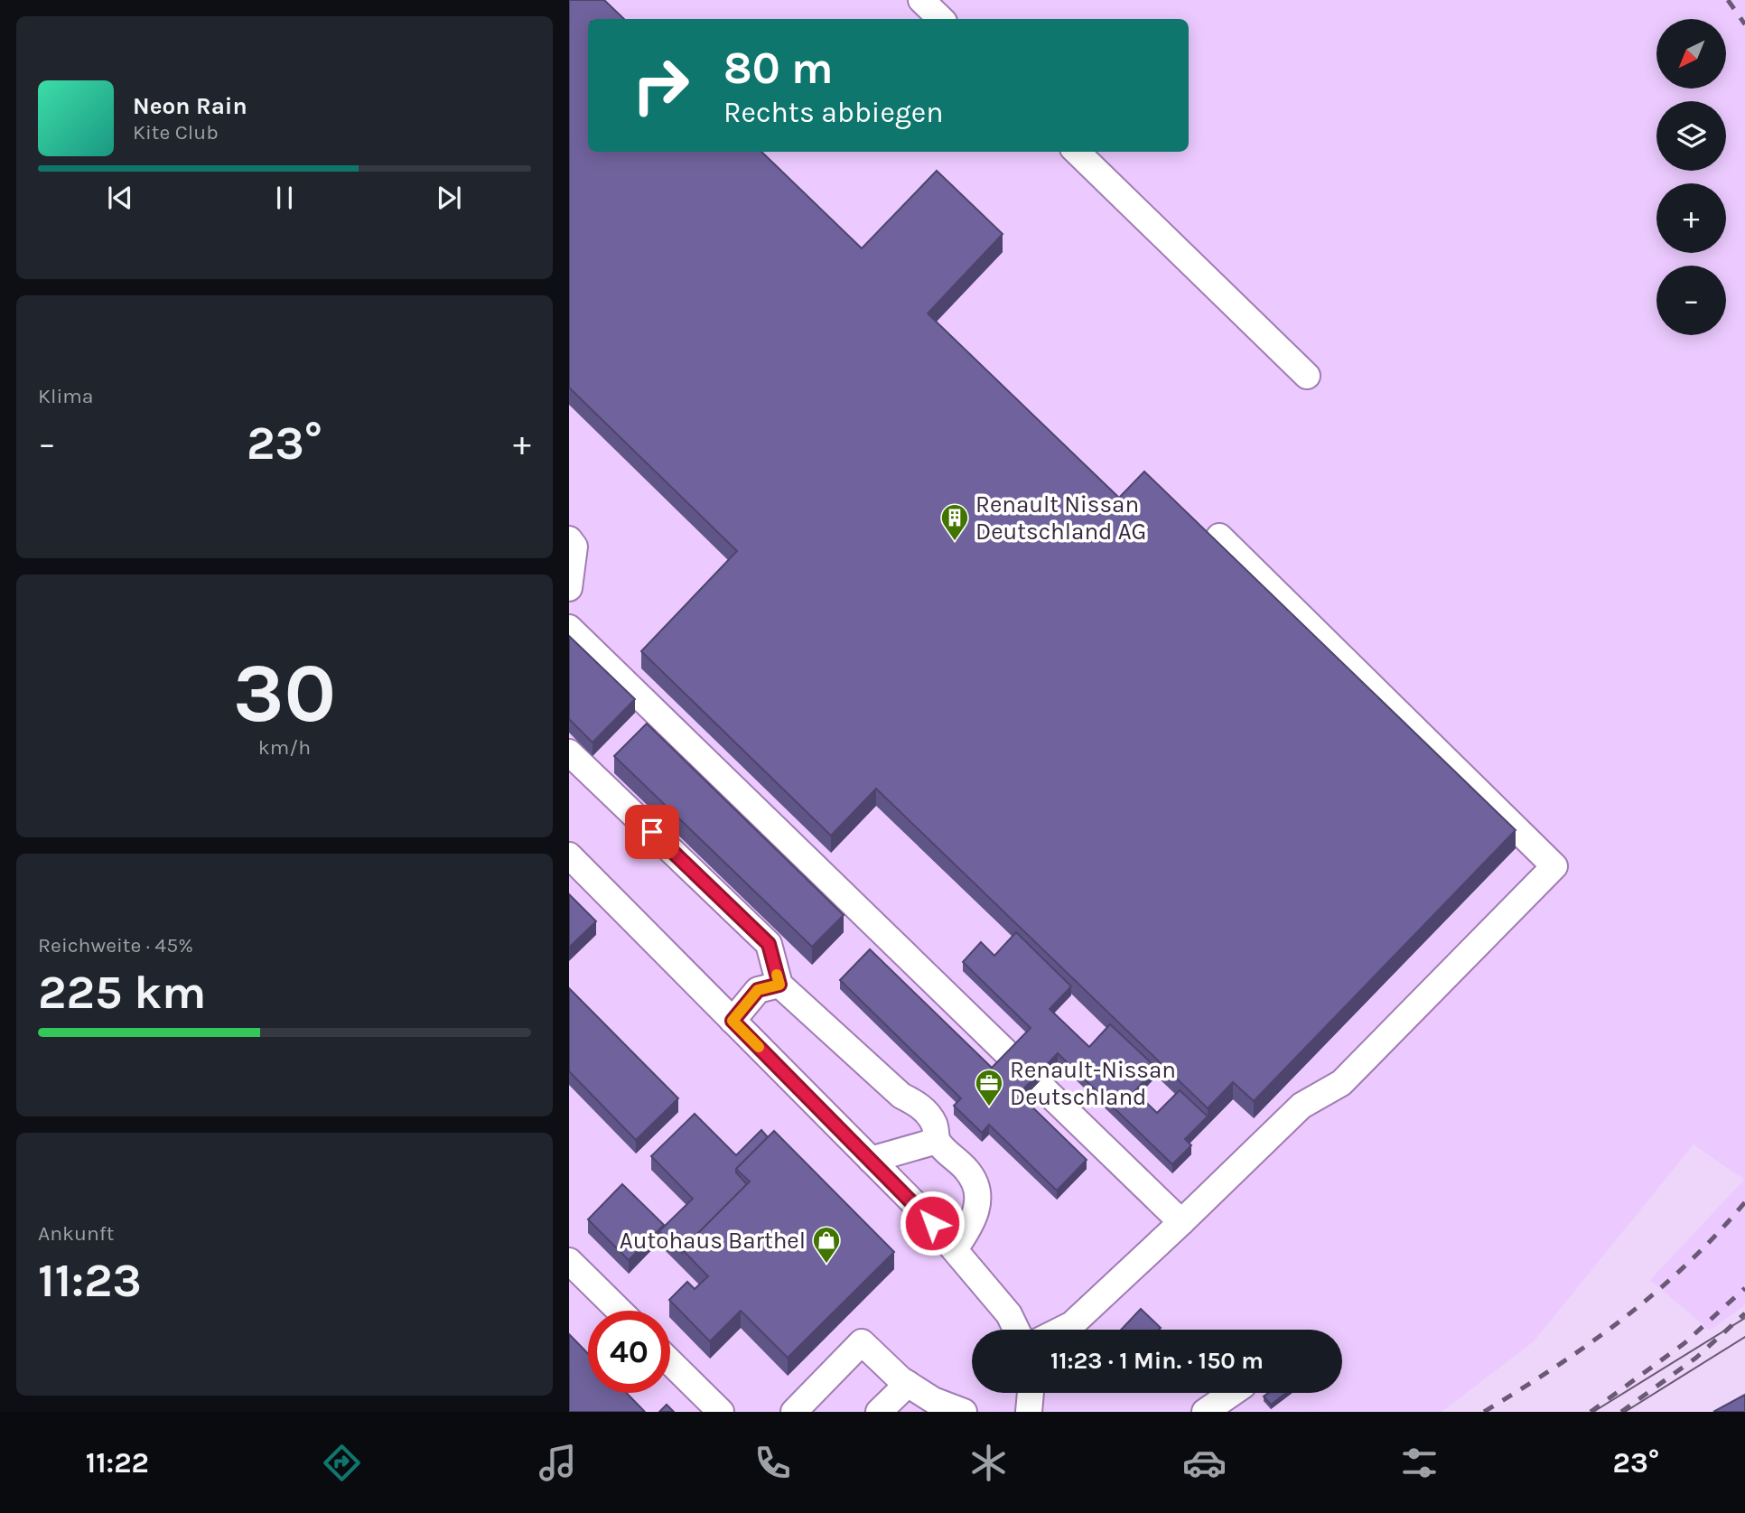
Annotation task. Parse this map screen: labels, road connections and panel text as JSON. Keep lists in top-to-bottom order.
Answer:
{
  "places": {
    "building": ["Renault Nissan Deutschland AG"],
    "office": ["Renault-Nissan Deutschland"],
    "shop": ["Autohaus Barthel"]
  },
  "north": "bottom left",
  "page": {
    "map_buttons": ["+", "−"],
    "turn": ["80 m", "Rechts abbiegen"],
    "song": ["Neon Rain", "Kite Club"],
    "tile": [
      "Klima",
      ["30", "km/h"],
      ["Reichweite · 45%", "225 km"],
      ["Ankunft", "11:23"]
    ],
    "heat": ["−", "23°", "+"],
    "limit": "40",
    "trip": "11:23 · 1 Min. · 150 m",
    "tabs": ["11:22", "23°"]
  }
}
